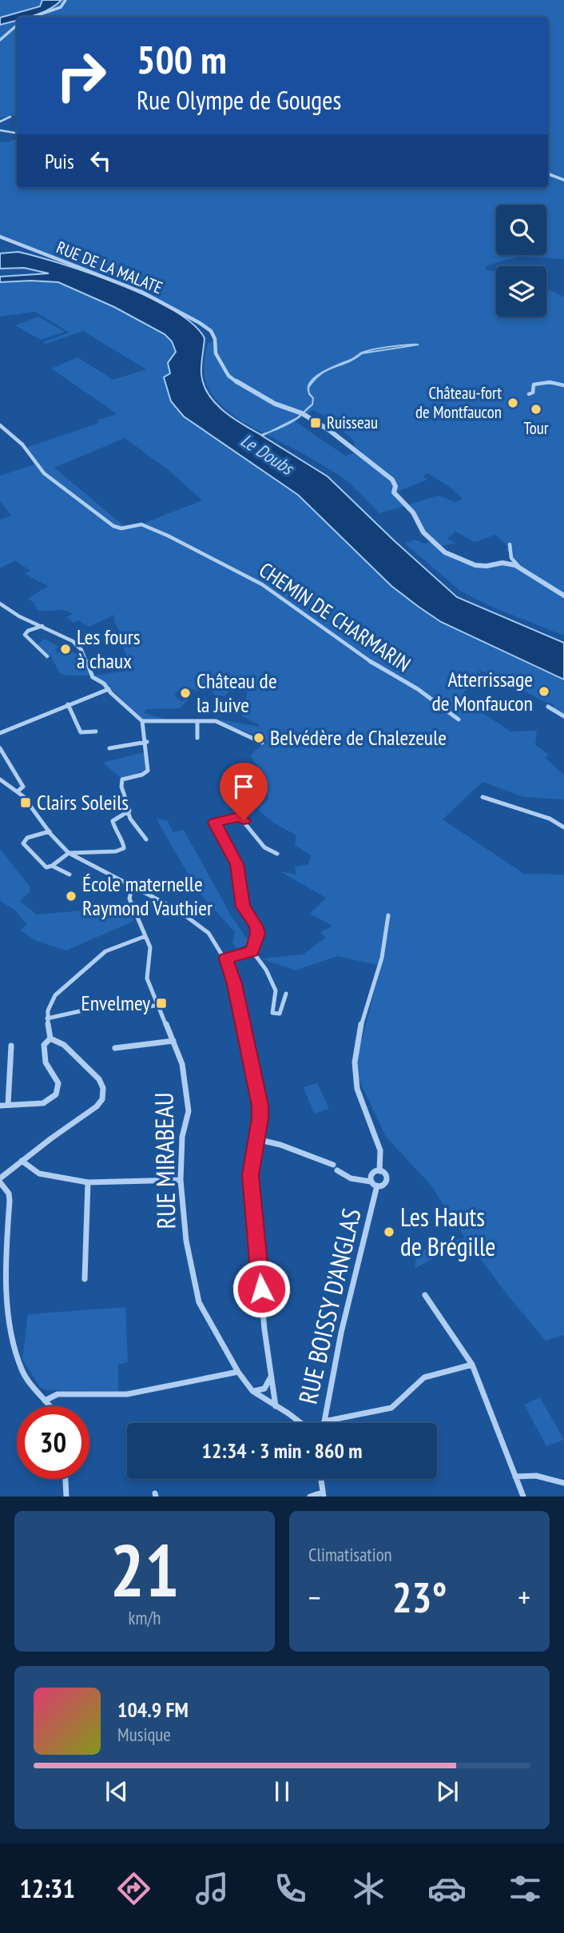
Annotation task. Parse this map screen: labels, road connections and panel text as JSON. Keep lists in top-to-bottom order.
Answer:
{
  "streets": {
    "street": [
      "RUE DE LA MALATE",
      "CHEMIN DE CHARMARIN",
      "RUE MIRABEAU",
      "RUE BOISSY D'ANGLAS"
    ]
  },
  "water": ["Le Doubs"],
  "places": {
    "other": [
      "Château-fort de Montfaucon",
      "Tour",
      "Les fours à chaux",
      "Atterrissage de Monfaucon",
      "Château de la Juive",
      "Belvédère de Chalezeule",
      "École maternelle Raymond Vauthier",
      "Les Hauts de Brégille"
    ],
    "transit": ["Ruisseau", "Clairs Soleils", "Envelmey"]
  },
  "page": {
    "turn": ["500 m", "Rue Olympe de Gouges"],
    "then": "Puis",
    "limit": "30",
    "trip": "12:34 · 3 min · 860 m",
    "tile": [
      ["21", "km/h"],
      "Climatisation"
    ],
    "heat": ["−", "23°", "+"],
    "song": ["104.9 FM", "Musique"],
    "tabs": "12:31"
  }
}
